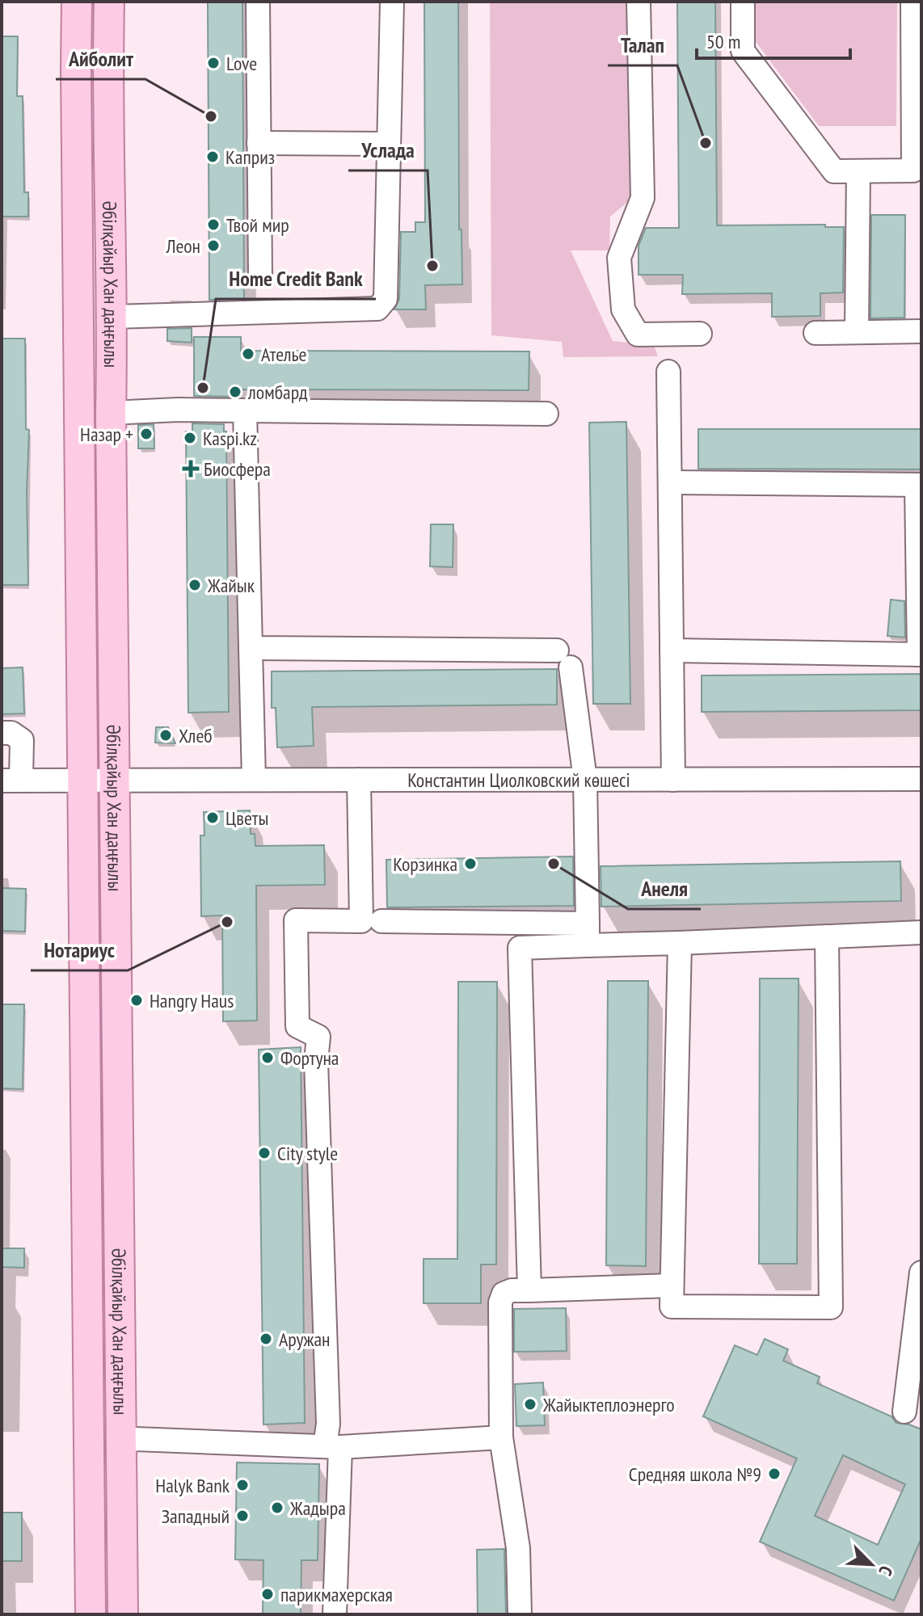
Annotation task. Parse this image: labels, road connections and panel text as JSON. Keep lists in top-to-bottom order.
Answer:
{
  "streets": {
    "main road": ["Әбілқайыр Хан даңғылы"],
    "street": ["Константин Циолковский көшесі"]
  },
  "crossings": [
    ["Әбілқайыр Хан даңғылы", "Константин Циолковский көшесі"]
  ],
  "places": {
    "other": [
      "Love",
      "Айболит",
      "Талап",
      "Каприз",
      "Твой мир",
      "Леон",
      "Услада",
      "Ателье",
      "Home Credit Bank",
      "ломбард",
      "Назар +",
      "Kaspi.kz",
      "Жайык",
      "Хлеб",
      "Цветы",
      "Корзинка",
      "Анеля",
      "Нотариус",
      "Hangry Haus",
      "Фортуна",
      "City style",
      "Аружан",
      "Жайыктеплоэнерго",
      "Средняя школа №9",
      "Halyk Bank",
      "Жадыра",
      "Западный",
      "парикмахерская"
    ],
    "health": ["Биосфера"]
  },
  "scale_bar": "50 m",
  "north": "bottom right"
}
